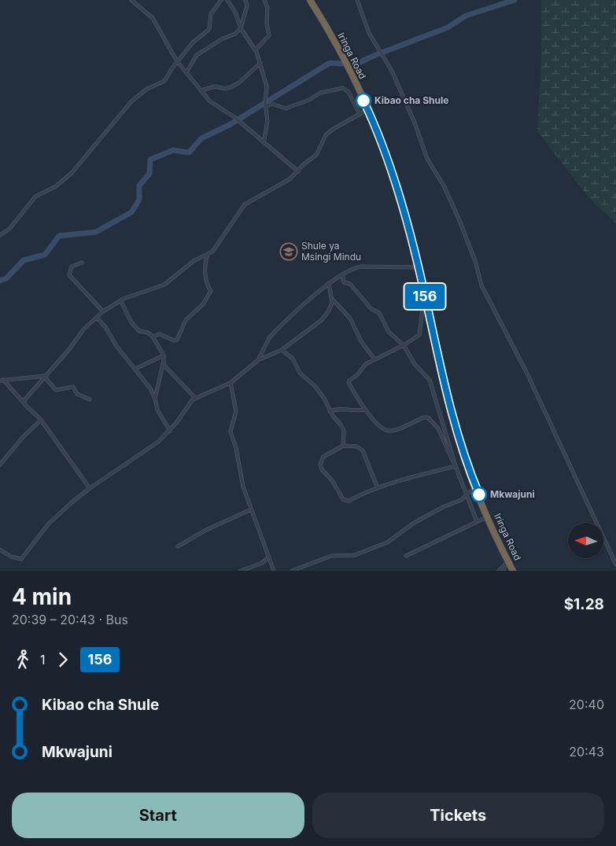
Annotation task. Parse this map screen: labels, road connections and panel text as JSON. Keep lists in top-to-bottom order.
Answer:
{
  "streets": {
    "highway": ["Iringa Road"]
  },
  "places": {
    "other": ["Kibao cha Shule", "Mkwajuni"],
    "school or university": ["Shule ya Msingi Mindu"]
  },
  "lines": ["bus line 156"],
  "north": "left",
  "page": {
    "on_map": "156",
    "heading": ["4 min", "20:39 – 20:43 · Bus", "$1.28"],
    "legs": ["1", "156"],
    "list": [
      {
        "name": "Kibao cha Shule",
        "value": "20:40"
      },
      {
        "name": "Mkwajuni",
        "value": "20:43"
      }
    ],
    "buttons": ["Start", "Tickets"]
  }
}
